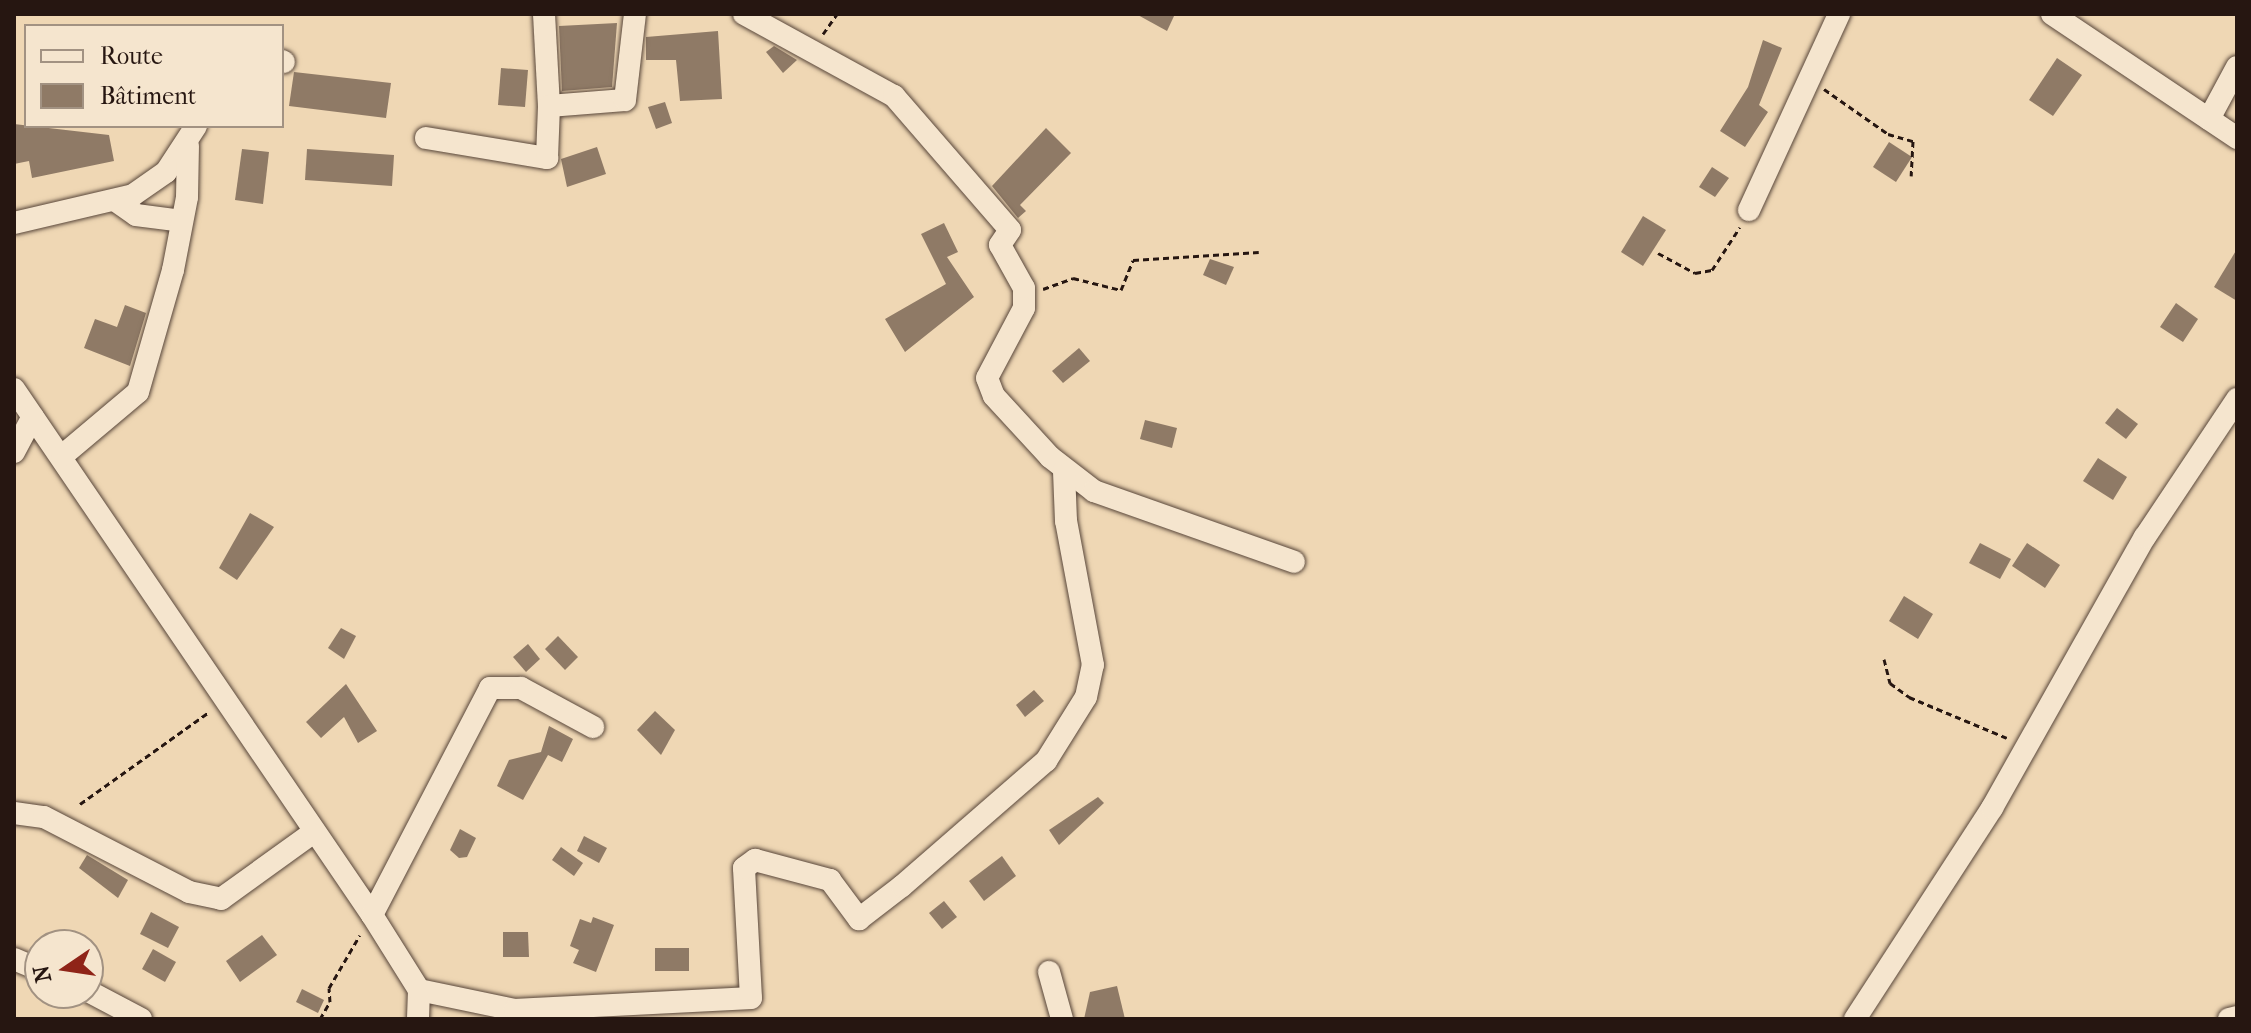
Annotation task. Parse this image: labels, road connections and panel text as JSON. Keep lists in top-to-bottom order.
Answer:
{
  "legend": ["Route", "Bâtiment"],
  "north": "left"
}
